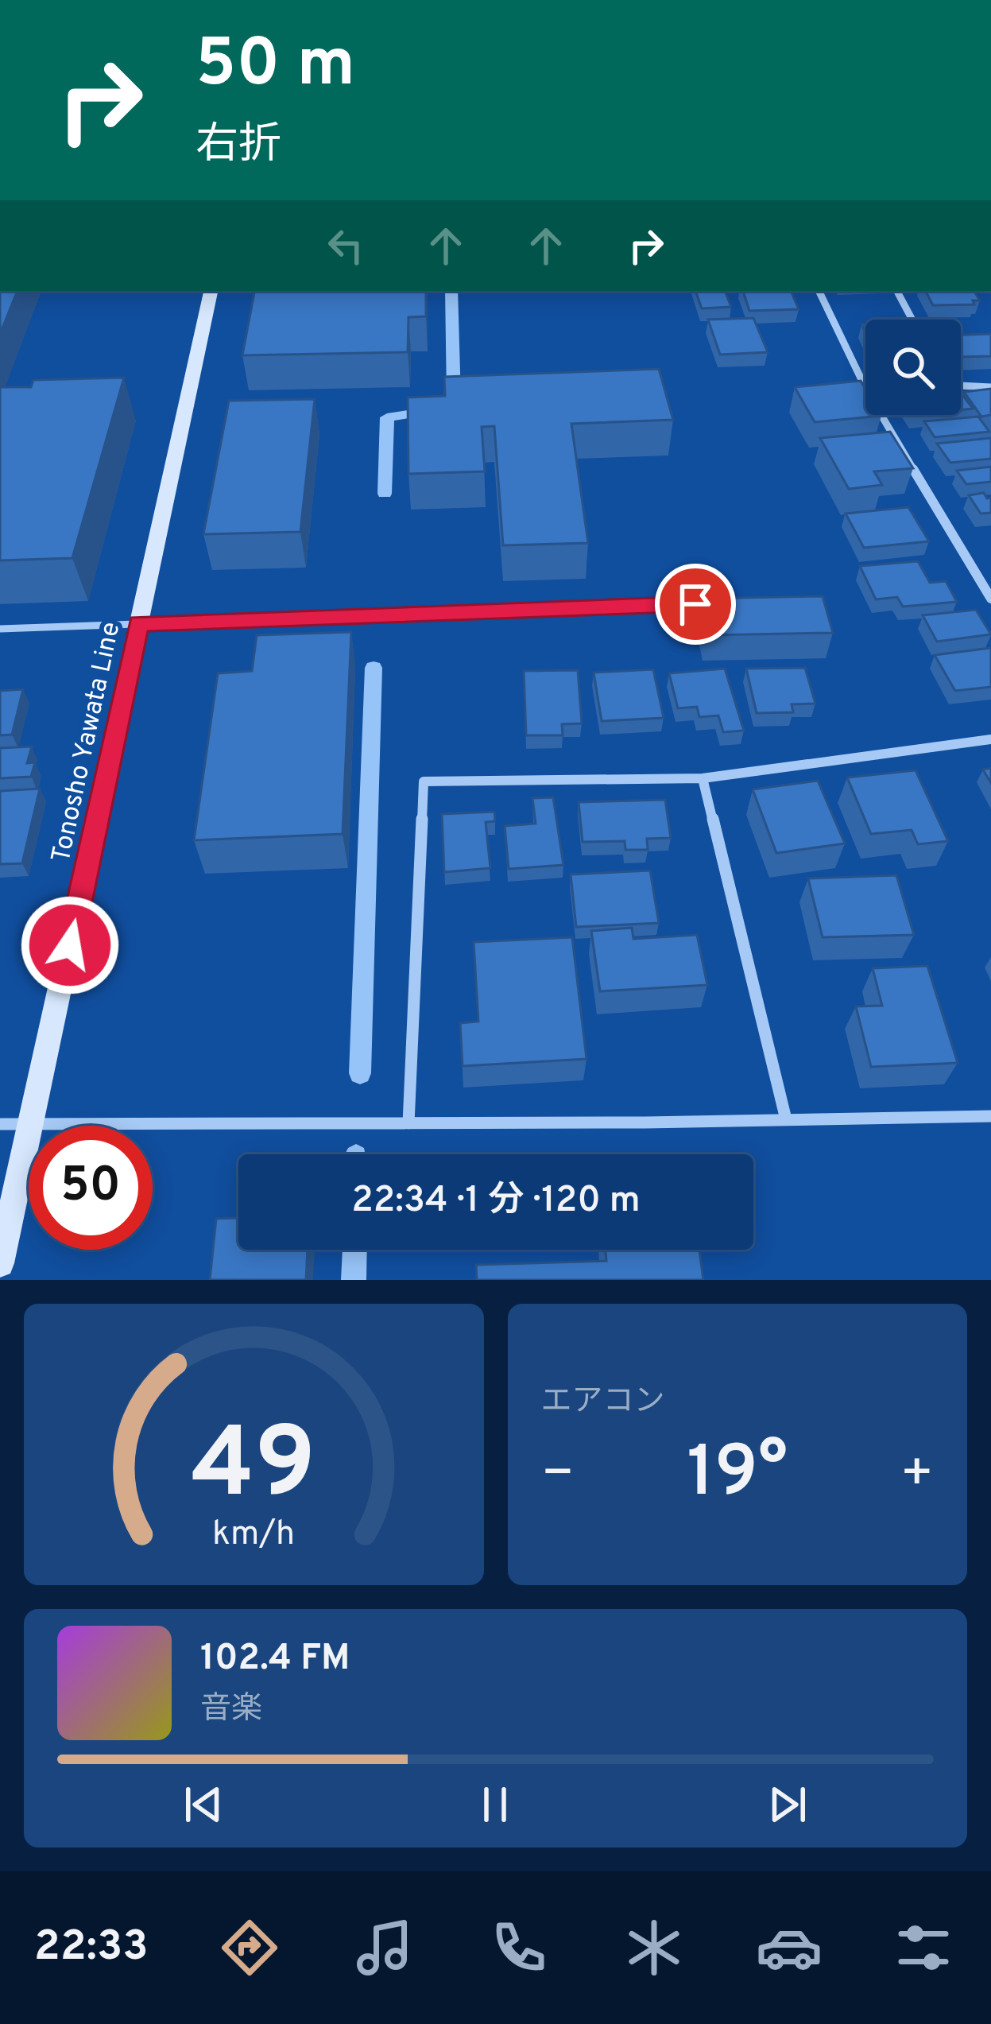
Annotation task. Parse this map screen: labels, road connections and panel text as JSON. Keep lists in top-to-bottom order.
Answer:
{
  "streets": {
    "main road": ["Tonosho Yawata Line"]
  },
  "page": {
    "turn": ["50 m", "右折"],
    "limit": "50",
    "trip": "22:34 · 1 分 · 120 m",
    "tile": "エアコン",
    "heat": ["−", "19°", "+"],
    "song": ["102.4 FM", "音楽"],
    "tabs": "22:33",
    "gauge": ["49", "km/h"]
  }
}
